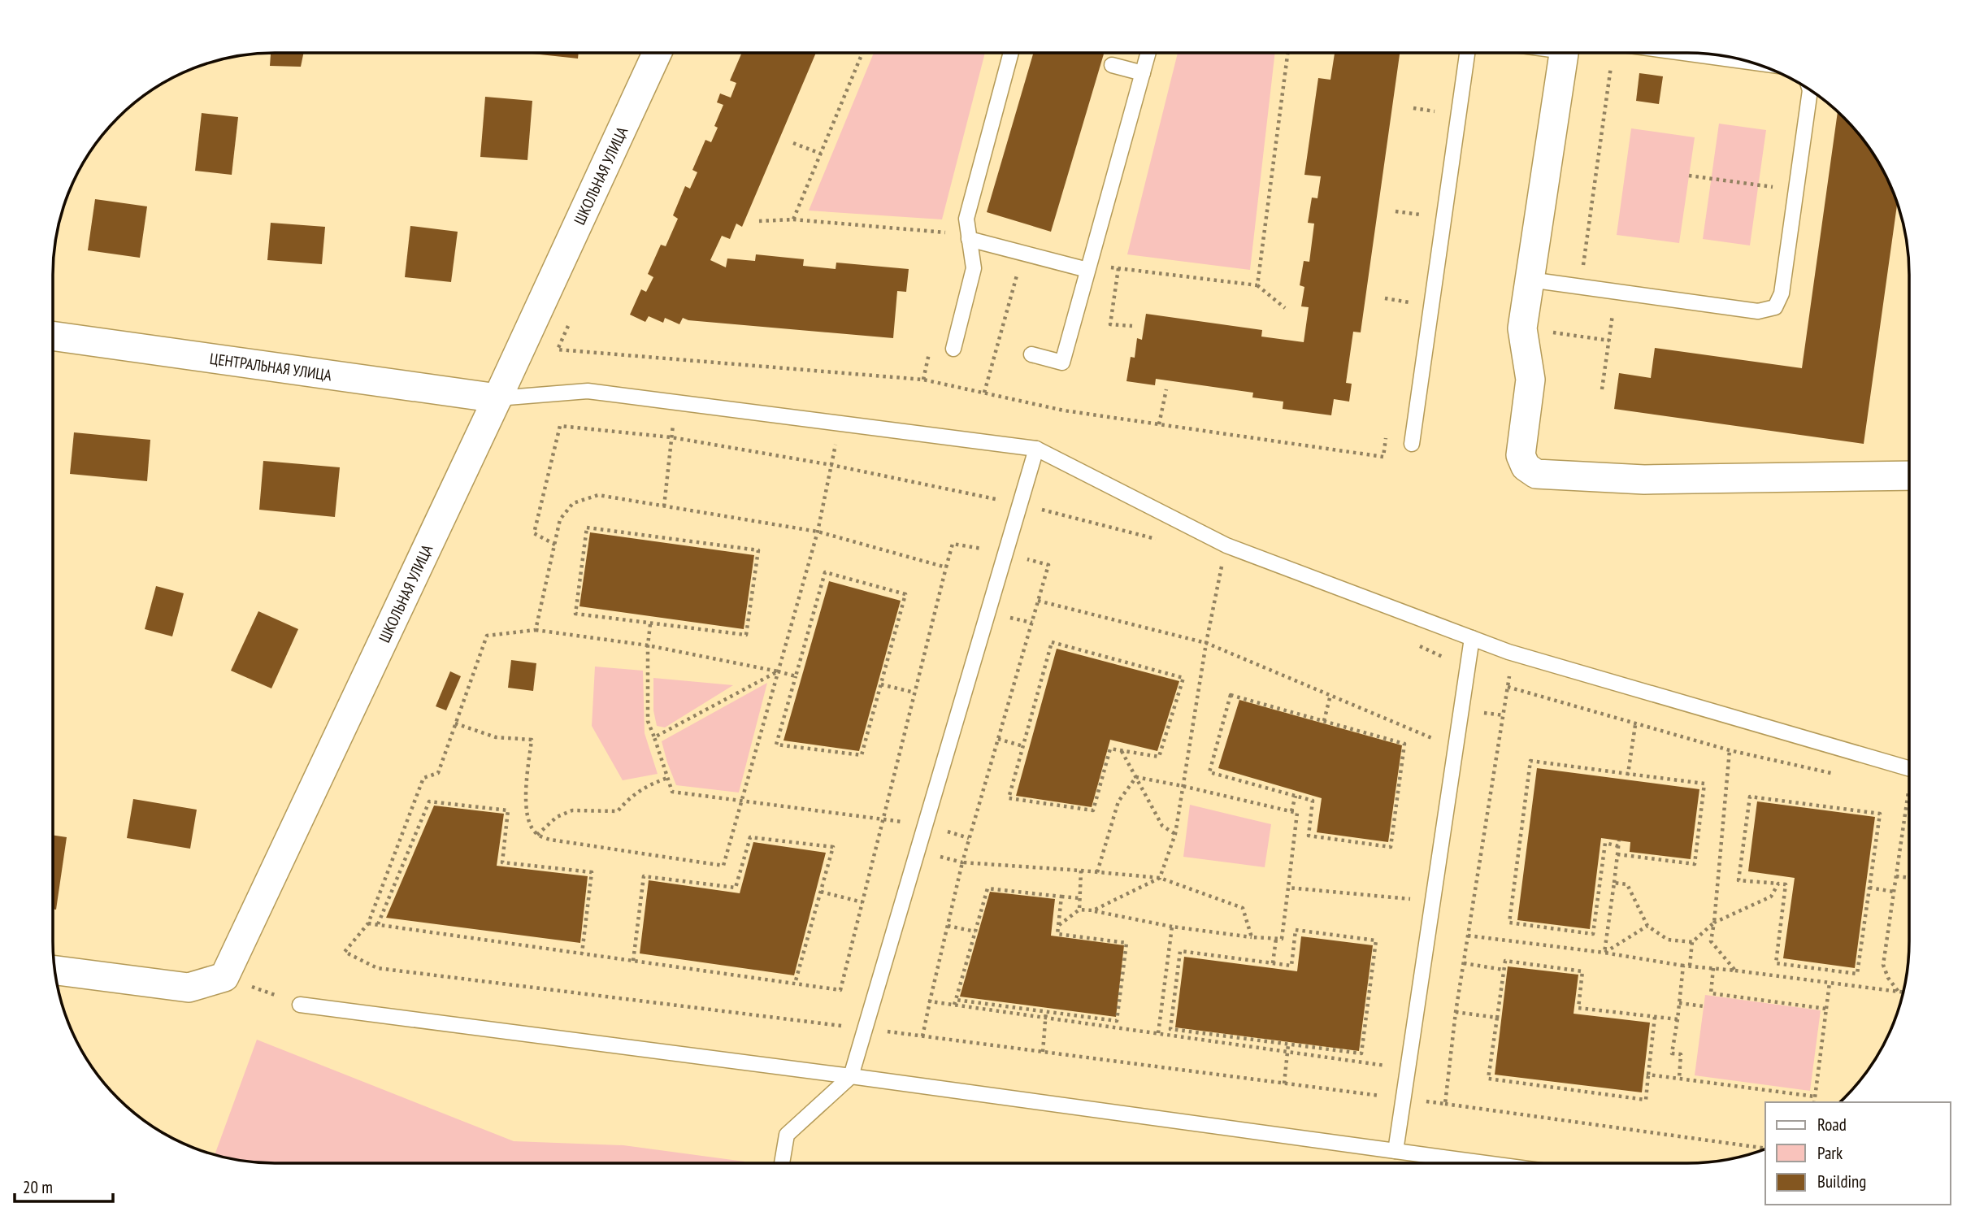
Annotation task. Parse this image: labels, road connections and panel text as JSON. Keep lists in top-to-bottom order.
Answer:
{
  "streets": {
    "street": ["ШКОЛЬНАЯ УЛИЦА", "ЦЕНТРАЛЬНАЯ УЛИЦА"]
  },
  "crossings": [
    ["ШКОЛЬНАЯ УЛИЦА", "ЦЕНТРАЛЬНАЯ УЛИЦА"]
  ],
  "legend": ["Road", "Park", "Building"],
  "scale_bar": "20 m"
}
